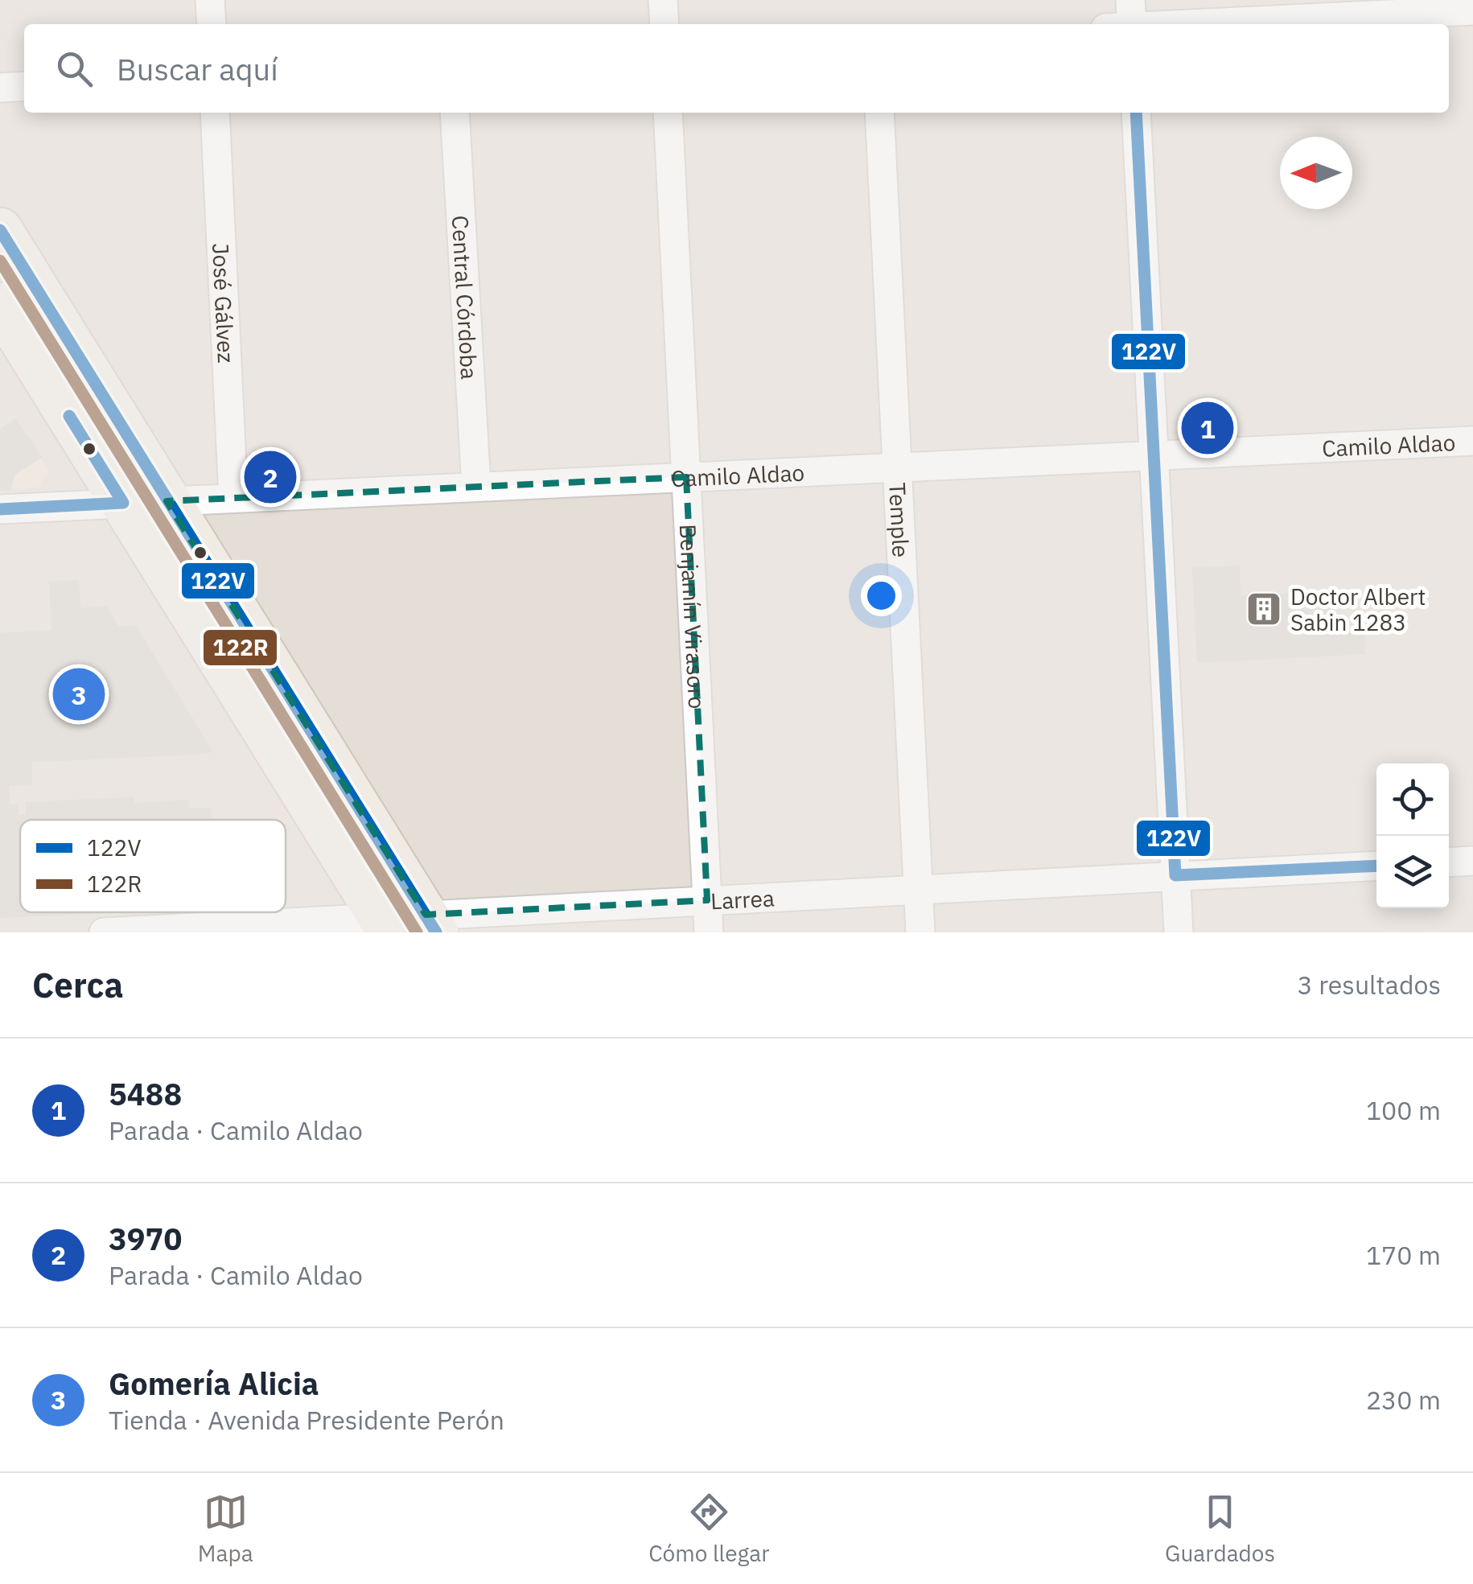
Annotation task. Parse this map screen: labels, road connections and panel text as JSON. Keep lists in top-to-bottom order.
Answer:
{
  "streets": {
    "street": [
      "Central Córdoba",
      "José Gálvez",
      "Camilo Aldao",
      "Temple",
      "Benjamín Virasoro",
      "Larrea"
    ]
  },
  "crossings": [
    ["Central Córdoba", "Camilo Aldao"],
    ["José Gálvez", "Camilo Aldao"],
    ["Camilo Aldao", "Temple"],
    ["Camilo Aldao", "Benjamín Virasoro"],
    ["Temple", "Larrea"],
    ["Benjamín Virasoro", "Larrea"]
  ],
  "places": {
    "building": ["Doctor Albert Sabin 1283"]
  },
  "lines": ["transit line 122V", "transit line 122R"],
  "legend": ["122V", "122R"],
  "north": "left",
  "page": {
    "search": "Buscar aquí",
    "pins": ["1", "2", "3"],
    "heading": ["Cerca", "3 resultados"],
    "list": [
      {
        "mark": "1",
        "name": "5488",
        "note": "Parada · Camilo Aldao",
        "value": "100 m"
      },
      {
        "mark": "2",
        "name": "3970",
        "note": "Parada · Camilo Aldao",
        "value": "170 m"
      },
      {
        "mark": "3",
        "name": "Gomería Alicia",
        "note": "Tienda · Avenida Presidente Perón",
        "value": "230 m"
      }
    ],
    "nav": ["Mapa", "Cómo llegar", "Guardados"]
  }
}
